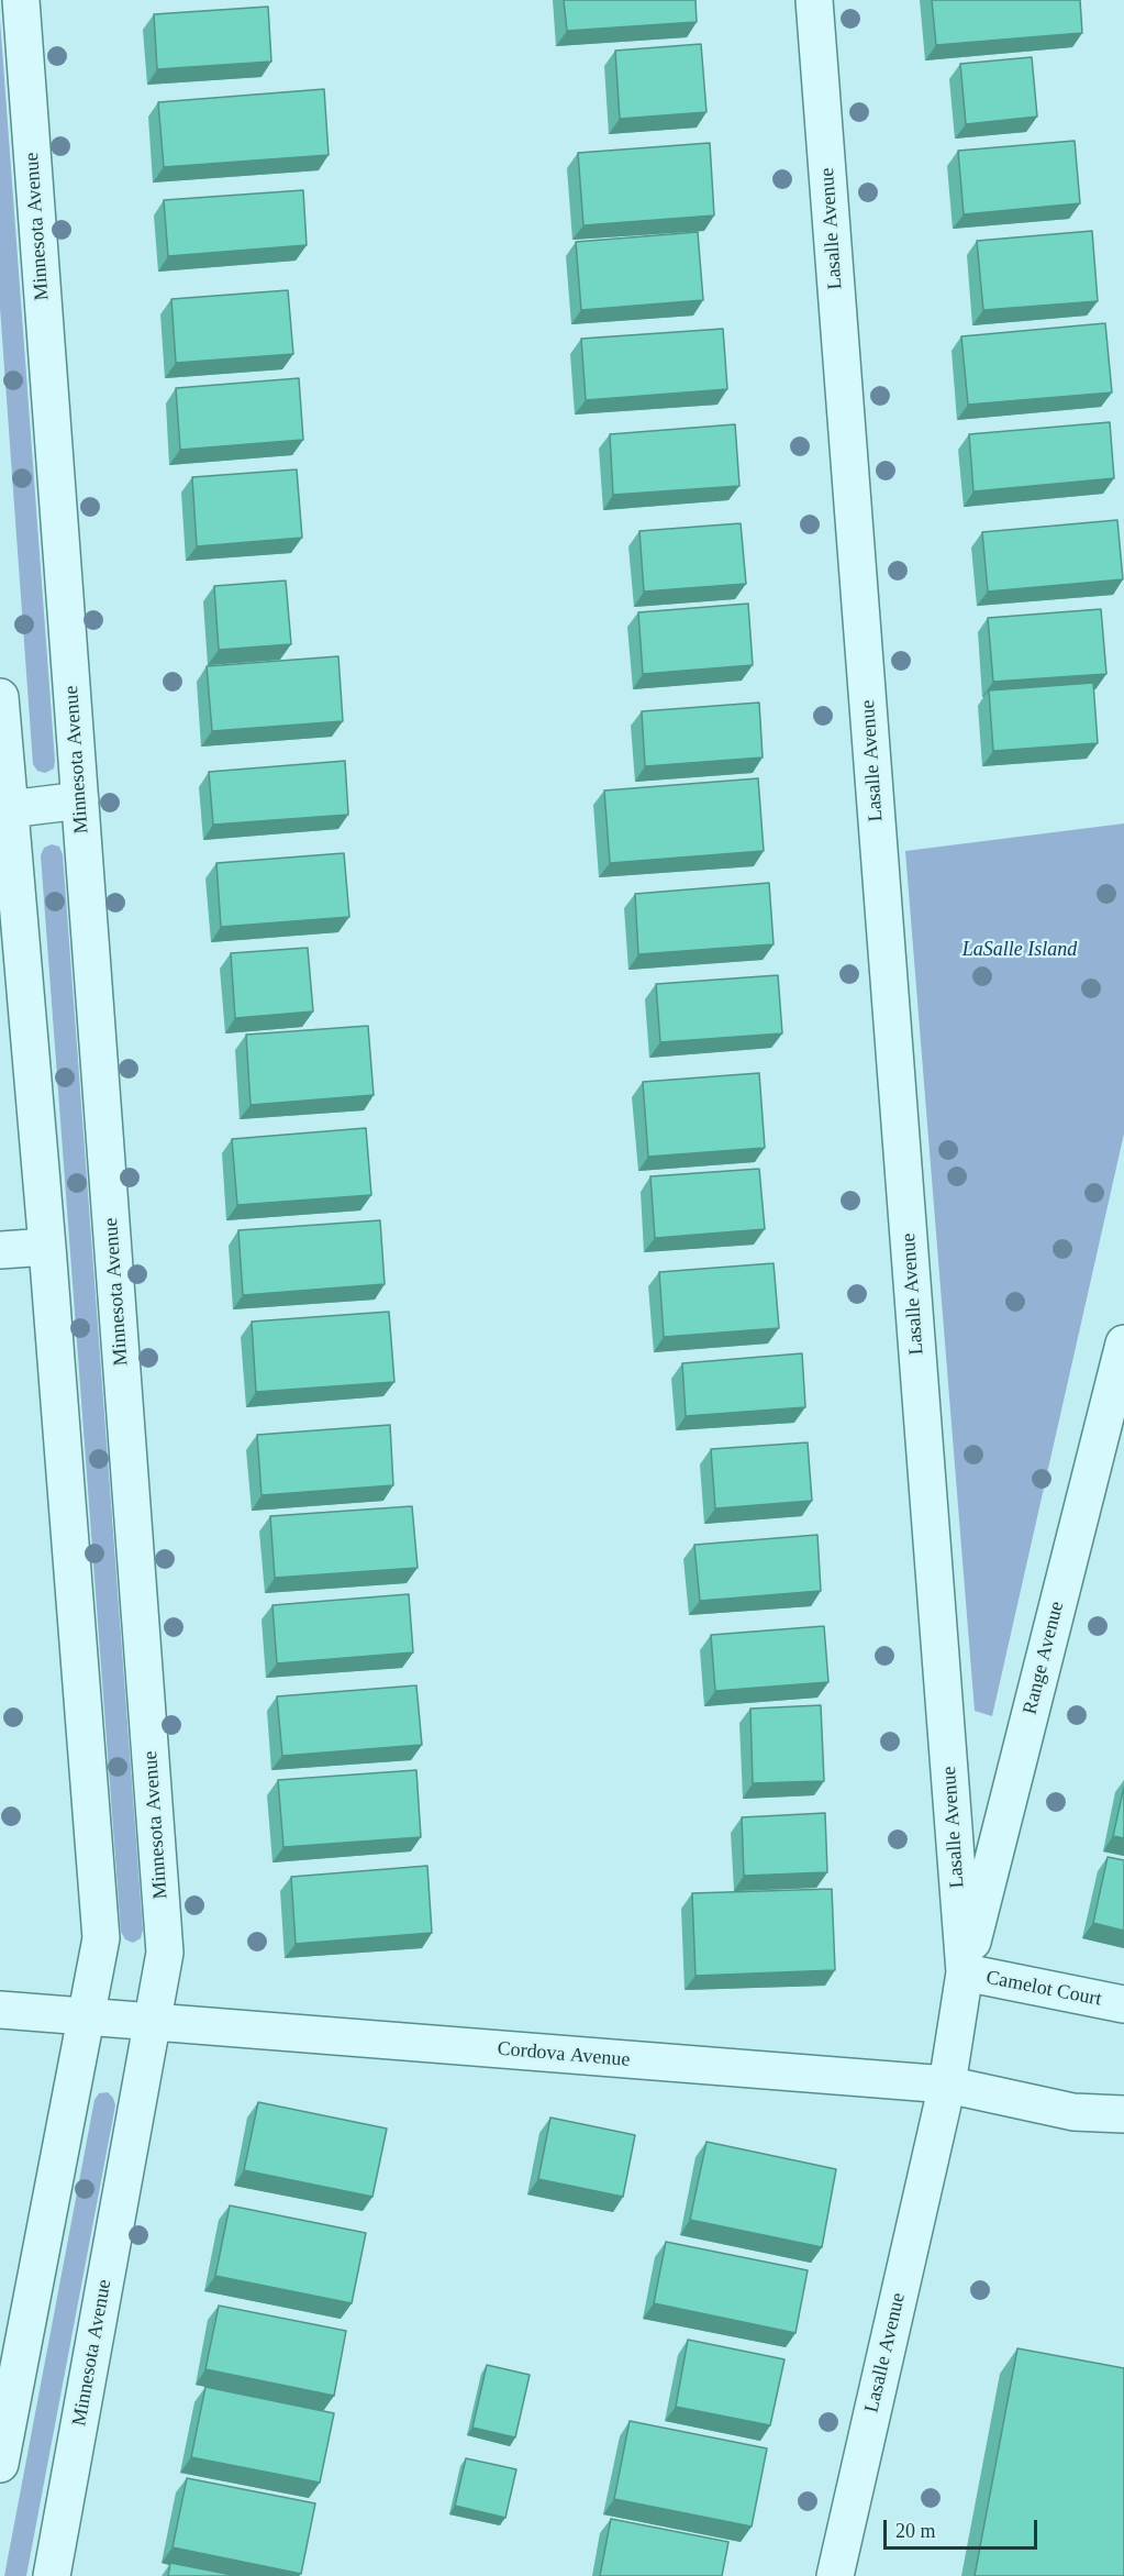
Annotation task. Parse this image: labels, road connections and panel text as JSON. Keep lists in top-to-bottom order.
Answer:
{
  "streets": {
    "street": [
      "Minnesota Avenue",
      "Lasalle Avenue",
      "Range Avenue",
      "Camelot Court",
      "Cordova Avenue"
    ]
  },
  "crossings": [
    ["Minnesota Avenue", "Cordova Avenue"],
    ["Lasalle Avenue", "Range Avenue"],
    ["Lasalle Avenue", "Camelot Court"],
    ["Lasalle Avenue", "Cordova Avenue"],
    ["Range Avenue", "Camelot Court"]
  ],
  "parks": ["LaSalle Island"],
  "scale_bar": "20 m"
}
